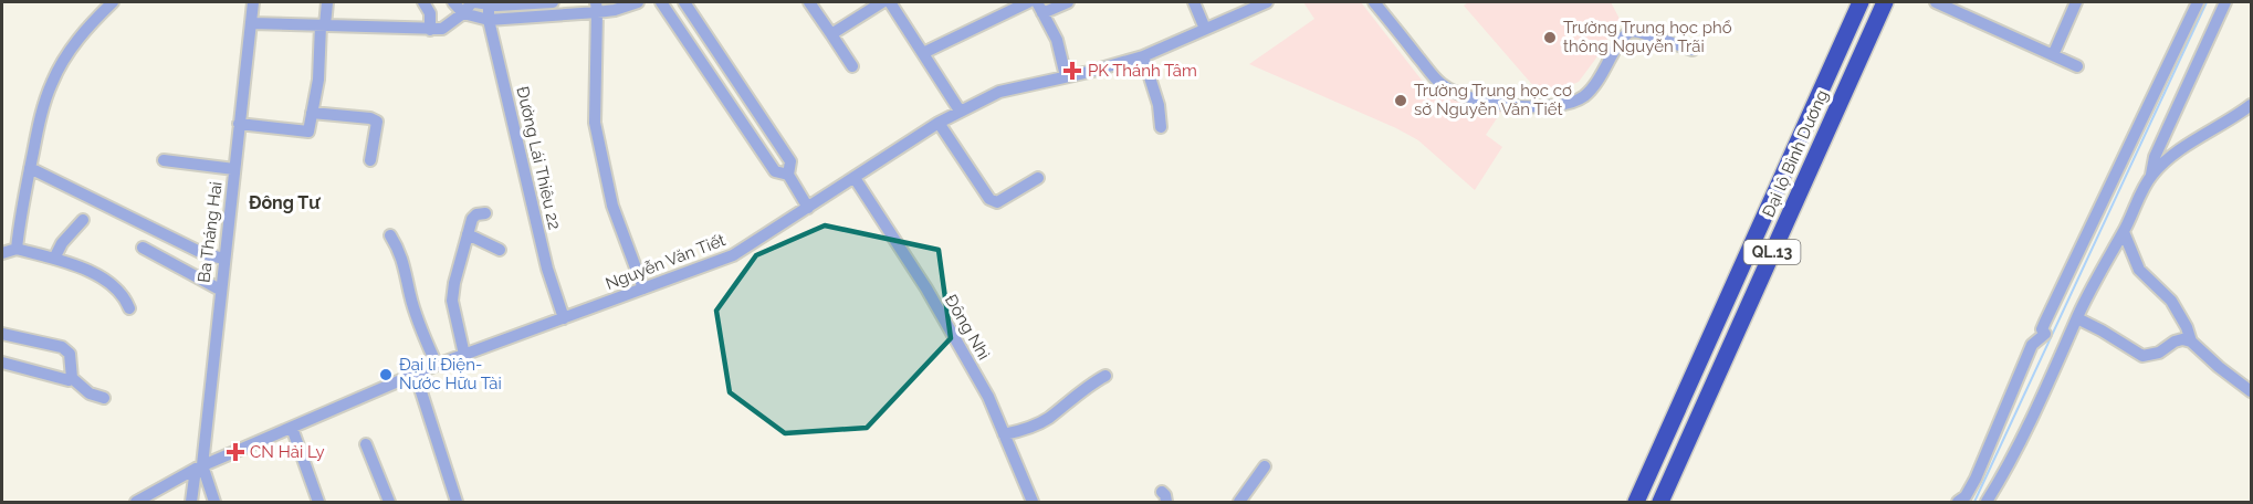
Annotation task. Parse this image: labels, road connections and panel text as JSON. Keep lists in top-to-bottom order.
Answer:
{
  "streets": {
    "highway": ["Đại lộ Bình Dương", "QL.13"],
    "street": [
      "Đường Lái Thiêu 22",
      "Ba Tháng Hai",
      "Nguyễn Văn Tiết",
      "Đông Nhì"
    ]
  },
  "crossings": [
    ["Đường Lái Thiêu 22", "Nguyễn Văn Tiết"],
    ["Ba Tháng Hai", "Nguyễn Văn Tiết"],
    ["Nguyễn Văn Tiết", "Đông Nhì"]
  ],
  "districts": ["Đông Tư"],
  "places": {
    "other": ["Trường Trung học phổ thông Nguyễn Trãi", "Trường Trung học cơ sở Nguyễn Văn Tiết", "Đại lí Điện- Nước Hữu Tài"],
    "health": ["PK Thánh Tâm", "CN Hải Ly"]
  }
}
